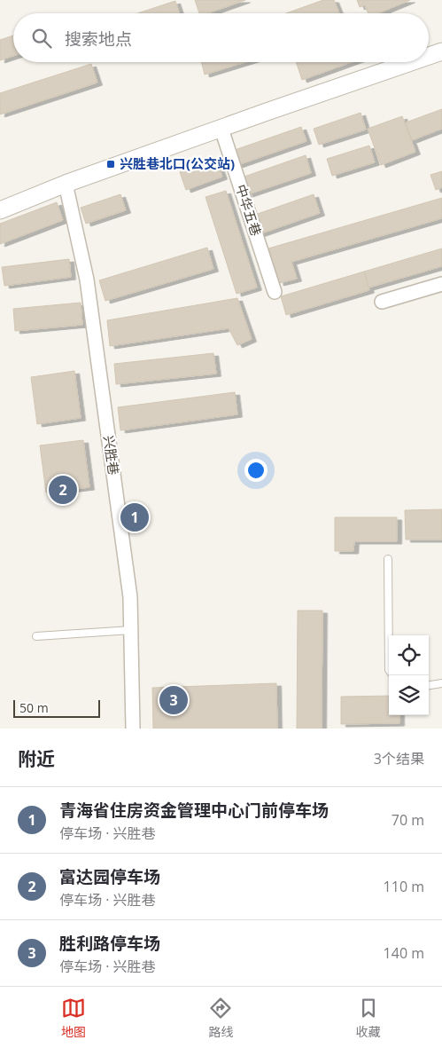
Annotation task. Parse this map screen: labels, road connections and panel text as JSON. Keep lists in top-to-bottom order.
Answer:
{
  "streets": {
    "street": ["中华五巷", "兴胜巷"]
  },
  "places": {
    "transit": ["兴胜巷北口(公交站)"]
  },
  "scale_bar": "50 m",
  "page": {
    "search": "搜索地点",
    "pins": ["2", "1", "3"],
    "scale": "50 m",
    "heading": ["附近", "3个结果"],
    "list": [
      {
        "mark": "1",
        "name": "青海省住房资金管理中心门前停车场",
        "note": "停车场 · 兴胜巷",
        "value": "70 m"
      },
      {
        "mark": "2",
        "name": "富达园停车场",
        "note": "停车场 · 兴胜巷",
        "value": "110 m"
      },
      {
        "mark": "3",
        "name": "胜利路停车场",
        "note": "停车场 · 兴胜巷",
        "value": "140 m"
      }
    ],
    "nav": ["地图", "路线", "收藏"]
  }
}
